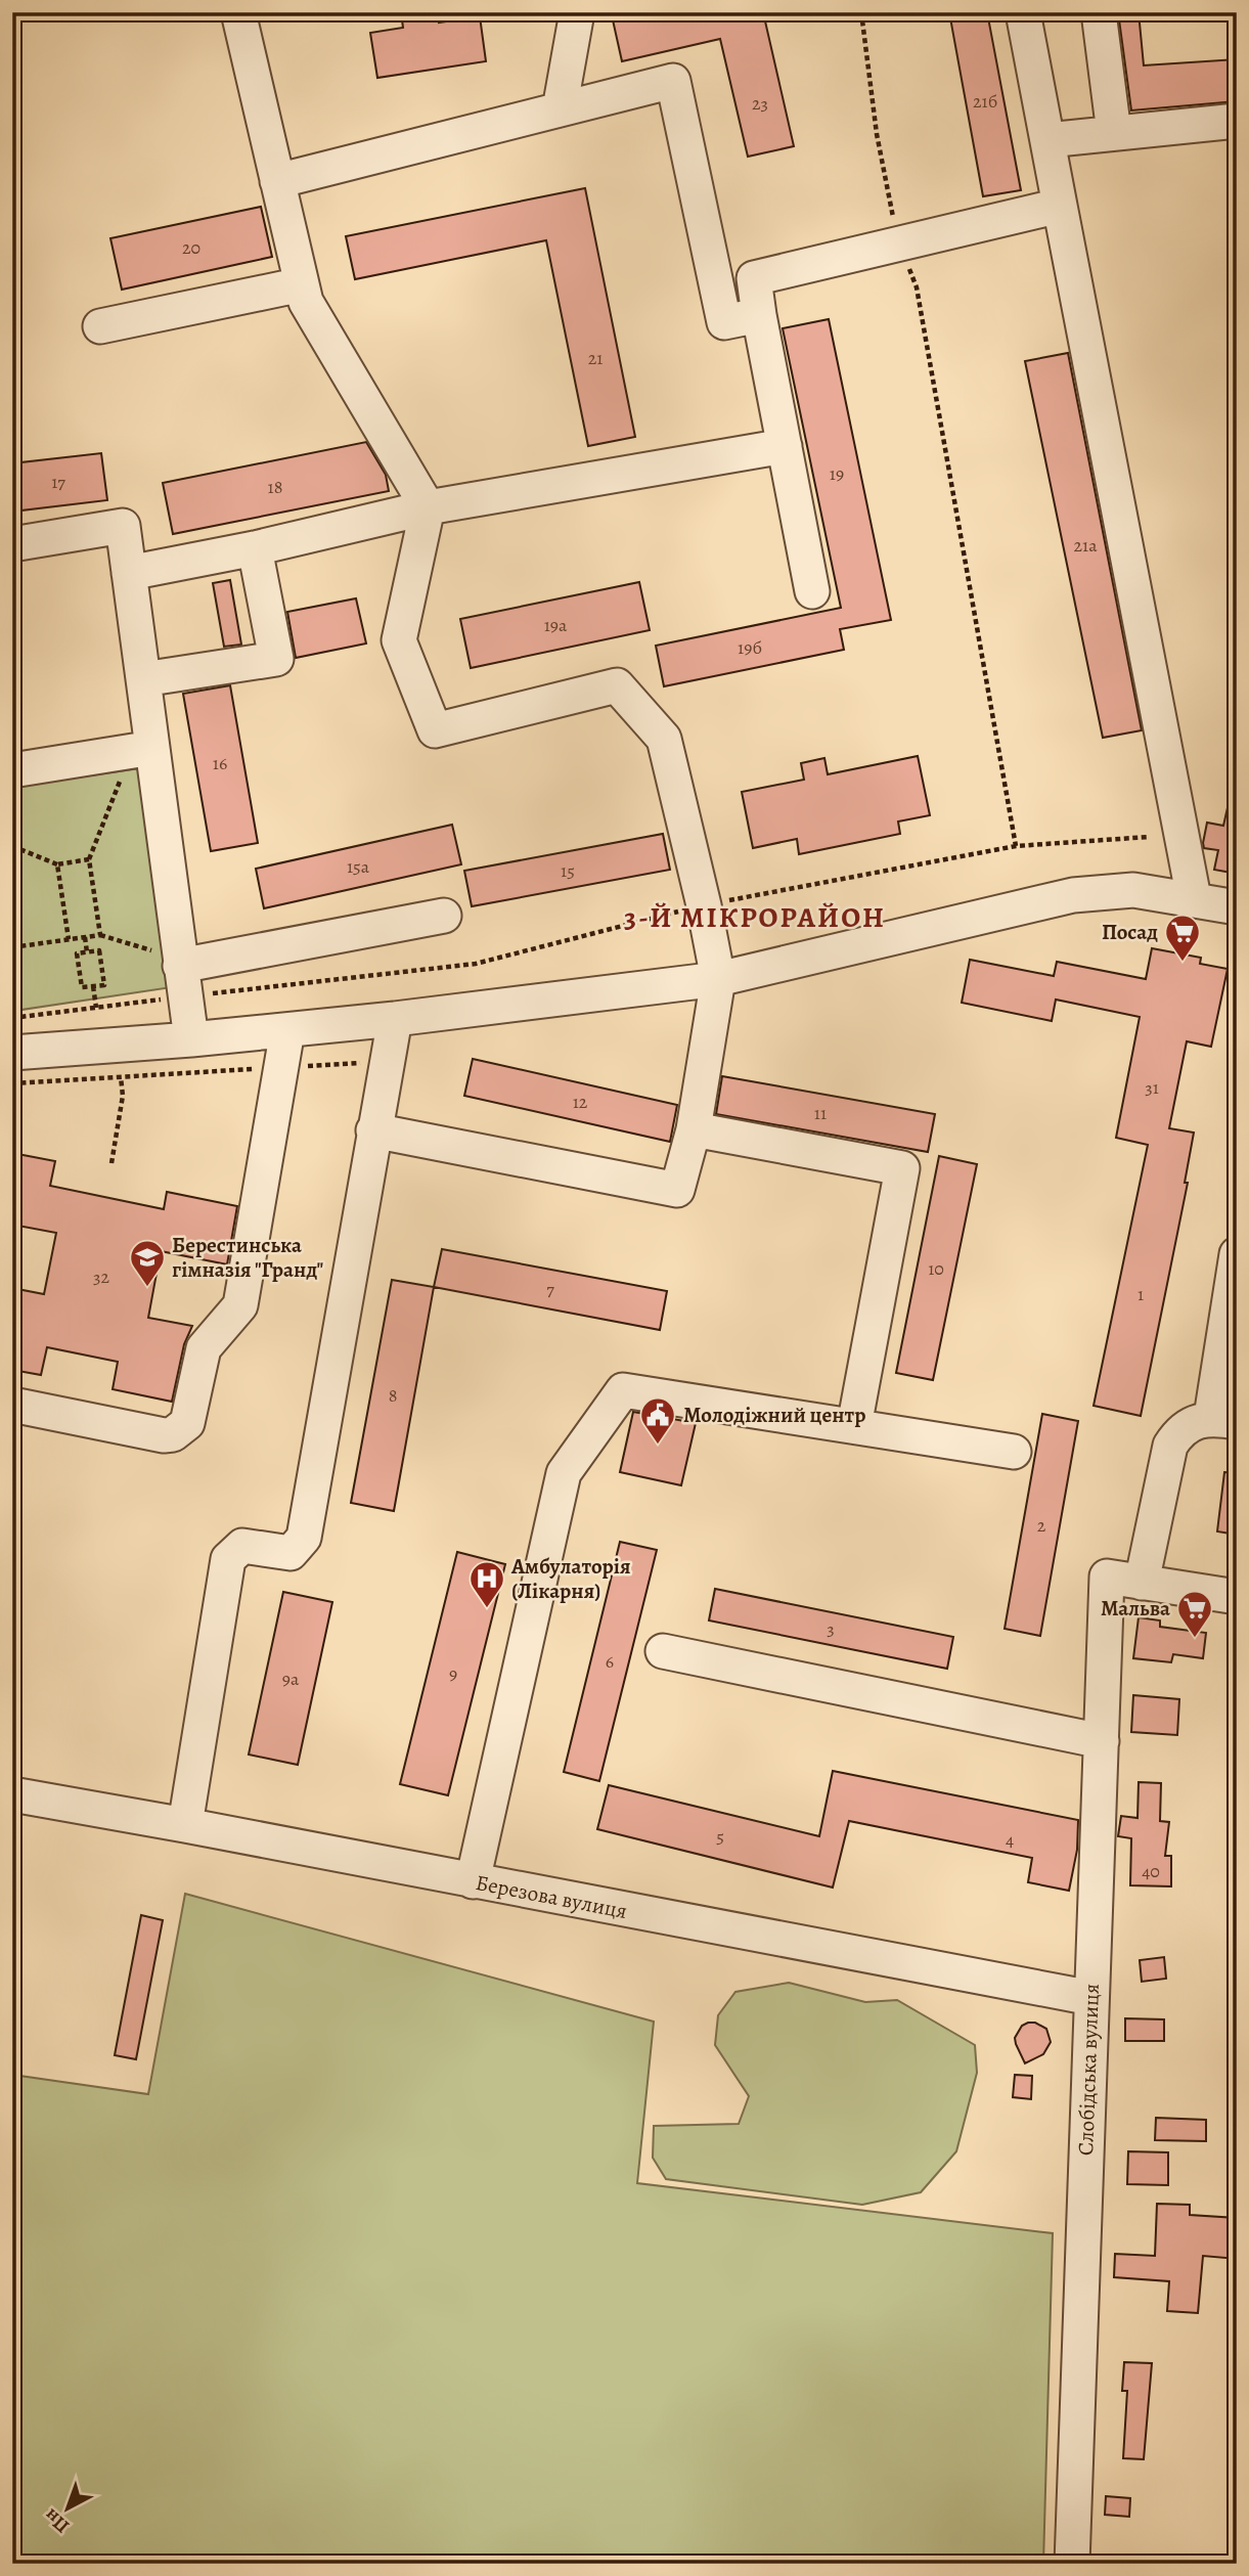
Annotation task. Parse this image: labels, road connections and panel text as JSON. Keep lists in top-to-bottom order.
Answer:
{
  "streets": {
    "street": ["Березова вулиця", "Слобідська вулиця"]
  },
  "crossings": [
    ["Березова вулиця", "Слобідська вулиця"]
  ],
  "districts": ["3-Й МІКРОРАЙОН"],
  "places": {
    "supermarket": ["Посад", "Мальва"],
    "school or university": ["Берестинська гімназія \"Гранд\""],
    "public building": ["Молодіжний центр"],
    "hospital": ["Амбулаторія (Лікарня)"]
  },
  "house_numbers": [
    "21б",
    "23",
    "20",
    "21",
    "19",
    "17",
    "18",
    "21а",
    "19а",
    "19б",
    "16",
    "15а",
    "15",
    "31",
    "12",
    "11",
    "10",
    "32",
    "7",
    "1",
    "8",
    "2",
    "3",
    "6",
    "9",
    "9а",
    "5",
    "4",
    "40"
  ],
  "north": "bottom left"
}
